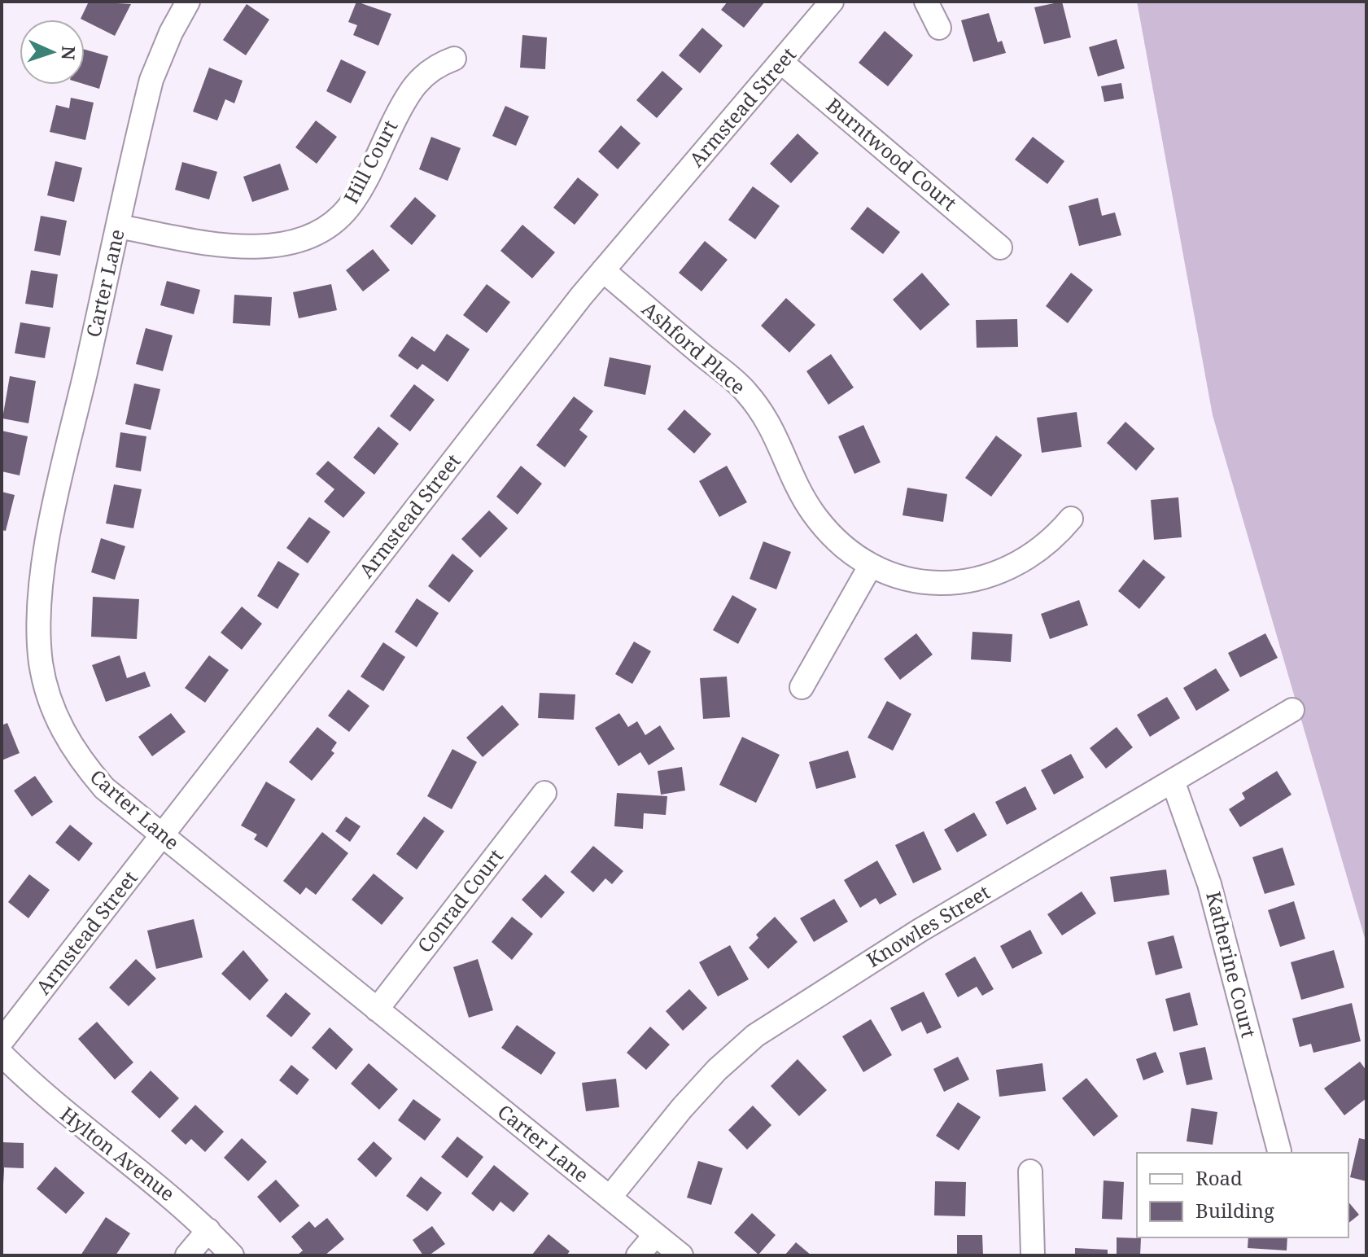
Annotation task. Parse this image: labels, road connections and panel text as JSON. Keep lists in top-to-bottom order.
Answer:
{
  "streets": {
    "street": [
      "Armstead Street",
      "Burntwood Court",
      "Hill Court",
      "Carter Lane",
      "Ashford Place",
      "Conrad Court",
      "Knowles Street",
      "Katherine Court",
      "Hylton Avenue"
    ]
  },
  "crossings": [
    ["Armstead Street", "Burntwood Court"],
    ["Armstead Street", "Carter Lane"],
    ["Armstead Street", "Ashford Place"],
    ["Hill Court", "Carter Lane"],
    ["Carter Lane", "Conrad Court"],
    ["Carter Lane", "Knowles Street"],
    ["Knowles Street", "Katherine Court"]
  ],
  "legend": ["Road", "Building"],
  "north": "right"
}
